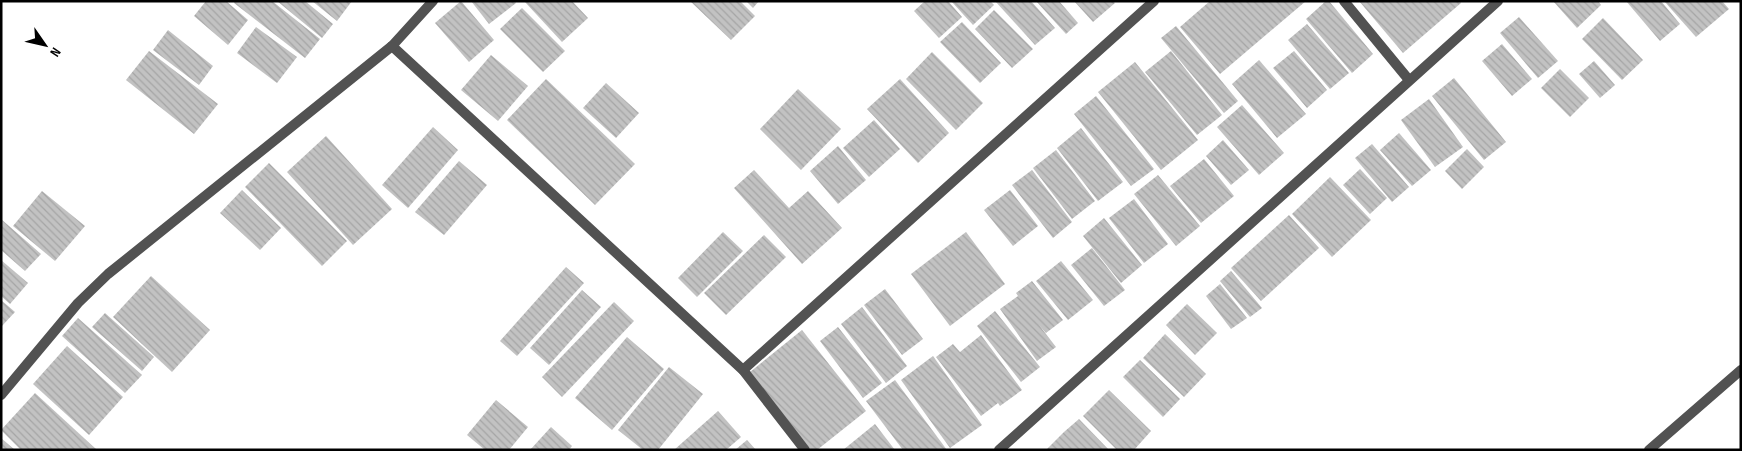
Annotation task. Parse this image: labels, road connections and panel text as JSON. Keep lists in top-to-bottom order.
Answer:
{
  "north": "bottom right"
}
